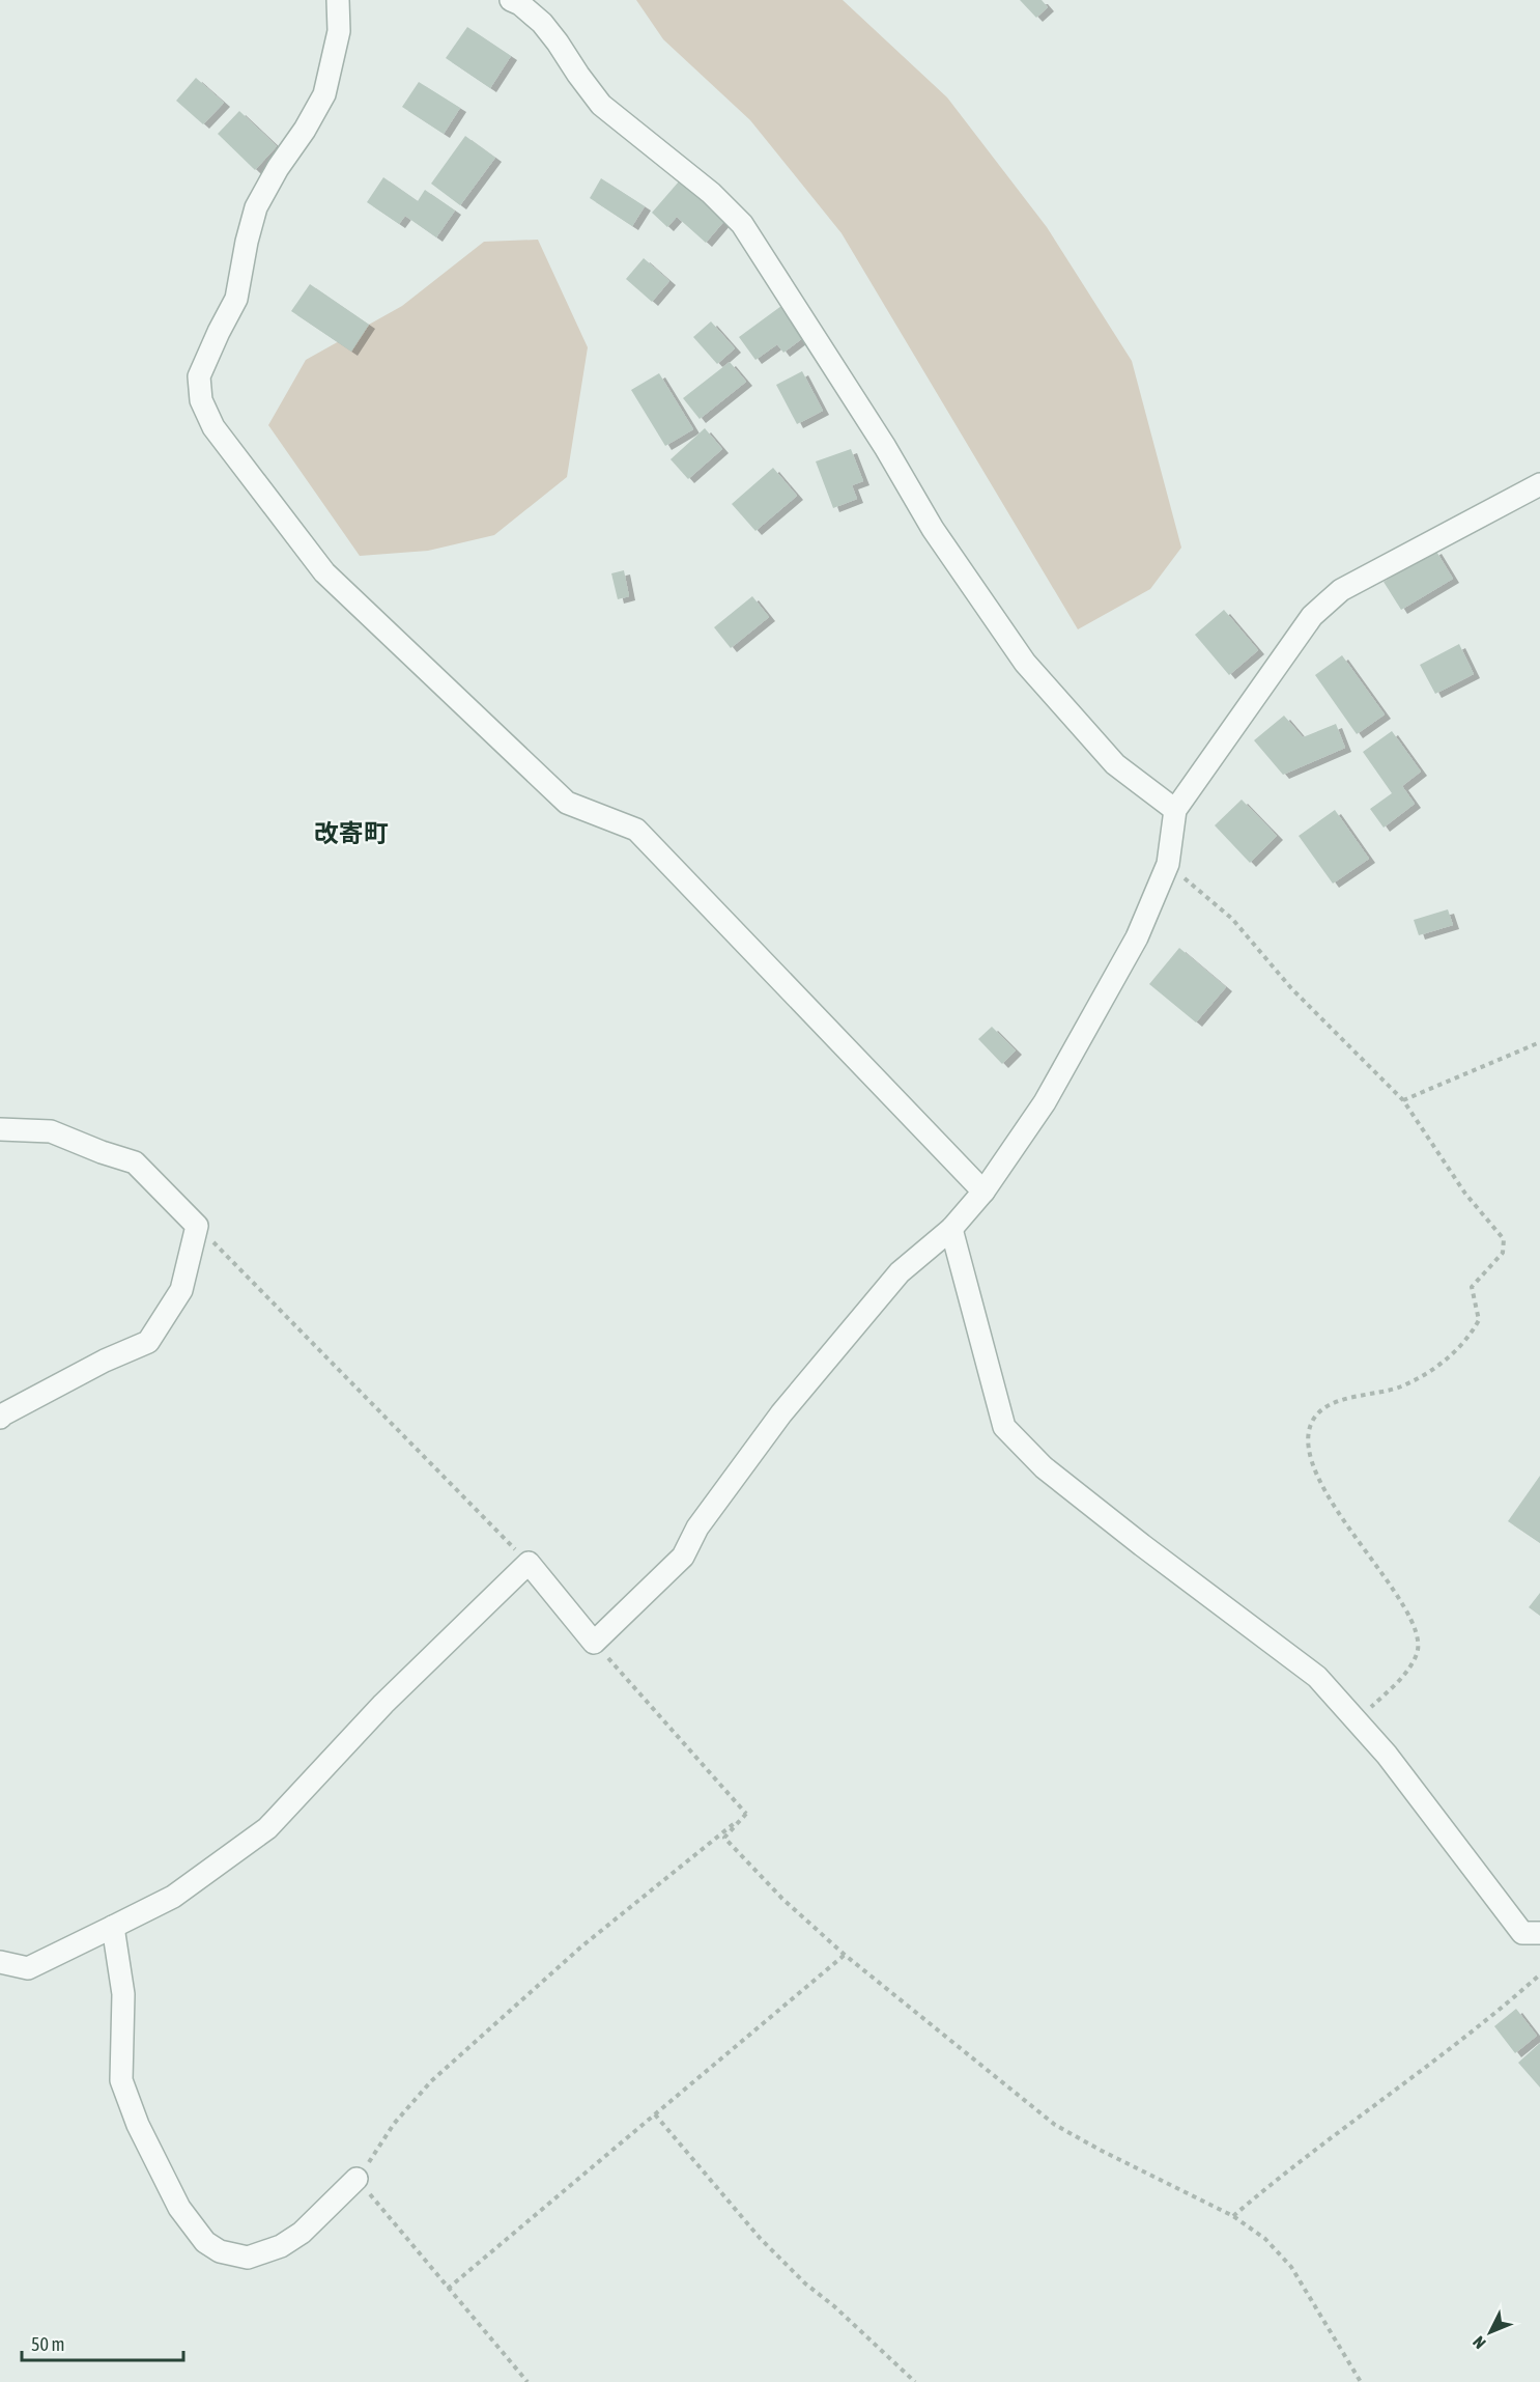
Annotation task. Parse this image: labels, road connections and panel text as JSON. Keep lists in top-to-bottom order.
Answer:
{
  "districts": ["改寄町"],
  "scale_bar": "50 m",
  "north": "bottom left"
}
